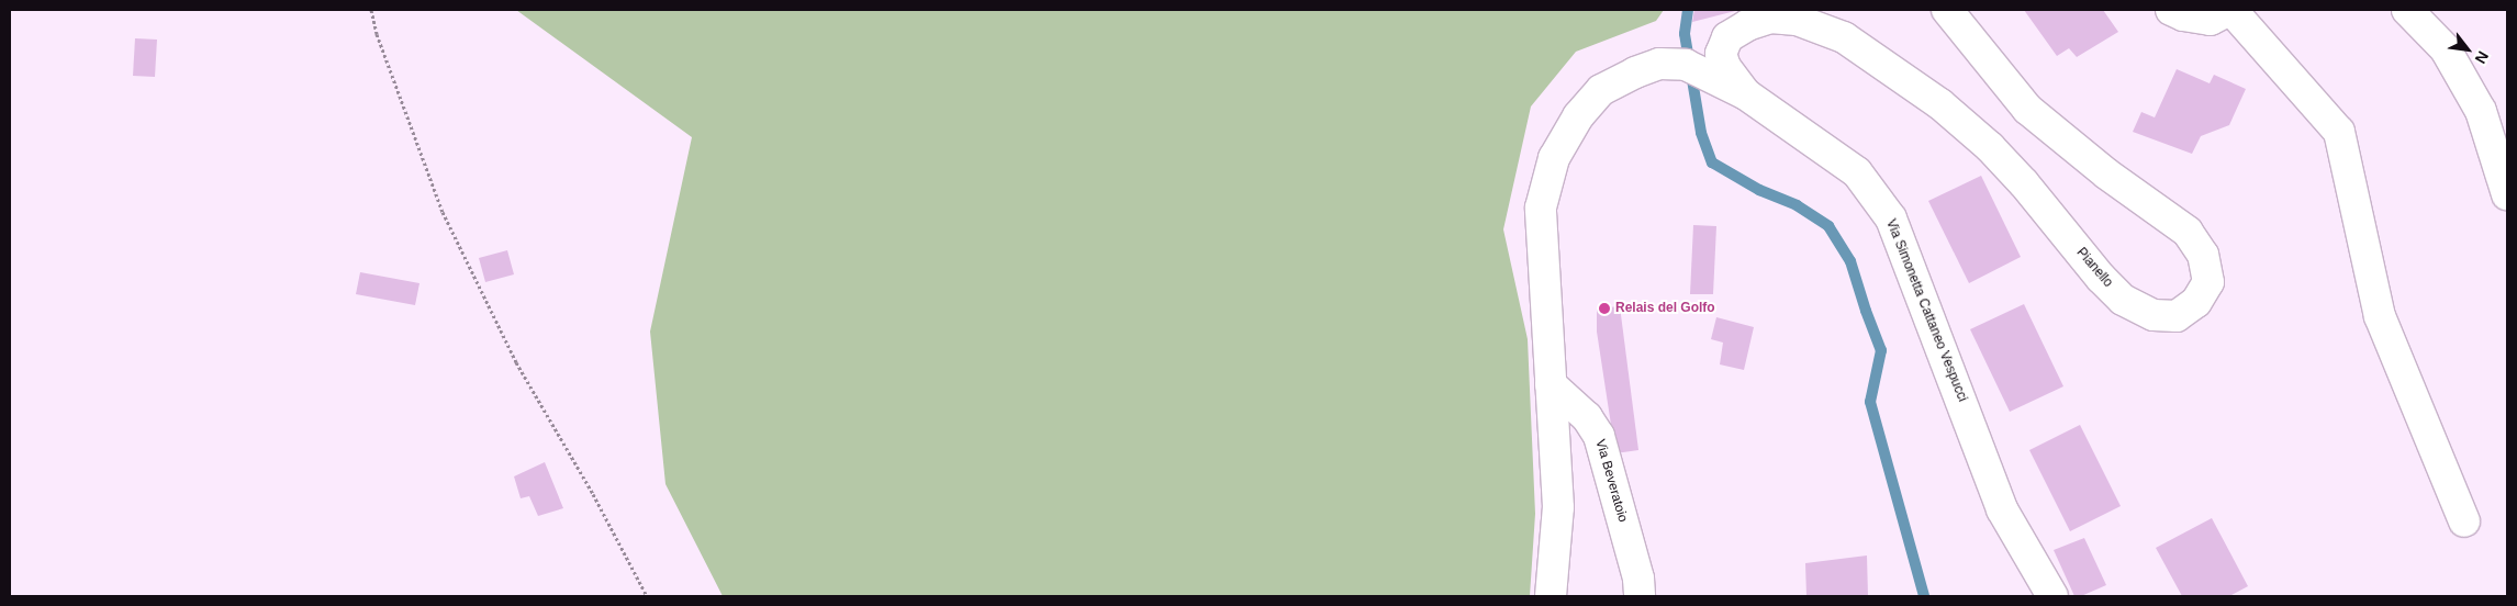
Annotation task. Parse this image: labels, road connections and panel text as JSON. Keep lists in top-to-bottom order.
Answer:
{
  "streets": {
    "street": ["Pianello", "Via Simonetta Cattaneo Vespucci", "Via Beveratoio"]
  },
  "crossings": [
    ["Pianello", "Via Simonetta Cattaneo Vespucci"],
    ["Via Simonetta Cattaneo Vespucci", "Via Beveratoio"]
  ],
  "places": ["Relais del Golfo"],
  "north": "bottom right"
}
